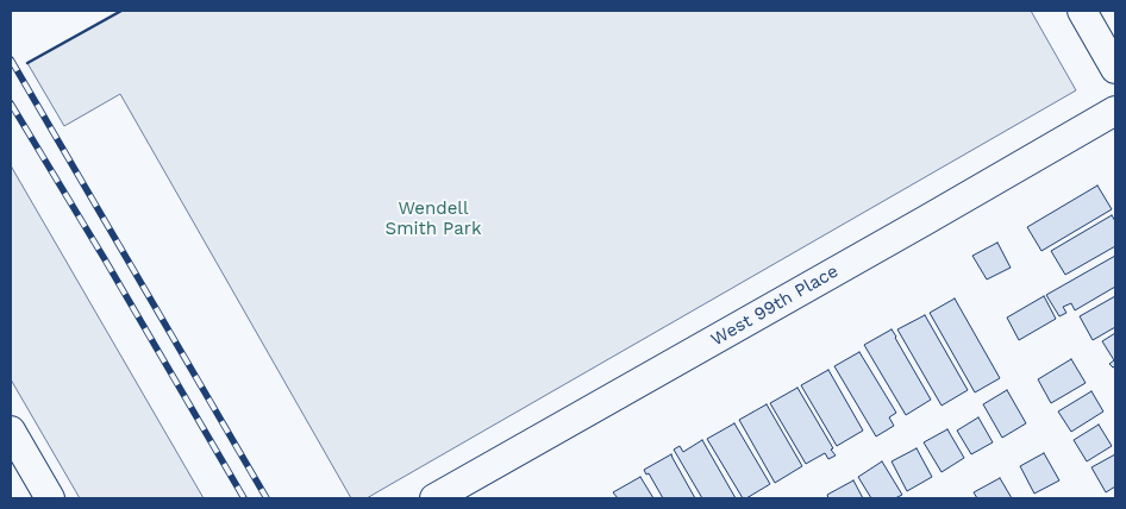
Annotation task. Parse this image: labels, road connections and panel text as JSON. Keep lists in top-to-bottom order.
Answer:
{
  "streets": {
    "street": ["West 99th Place"]
  },
  "parks": ["Wendell Smith Park"]
}
